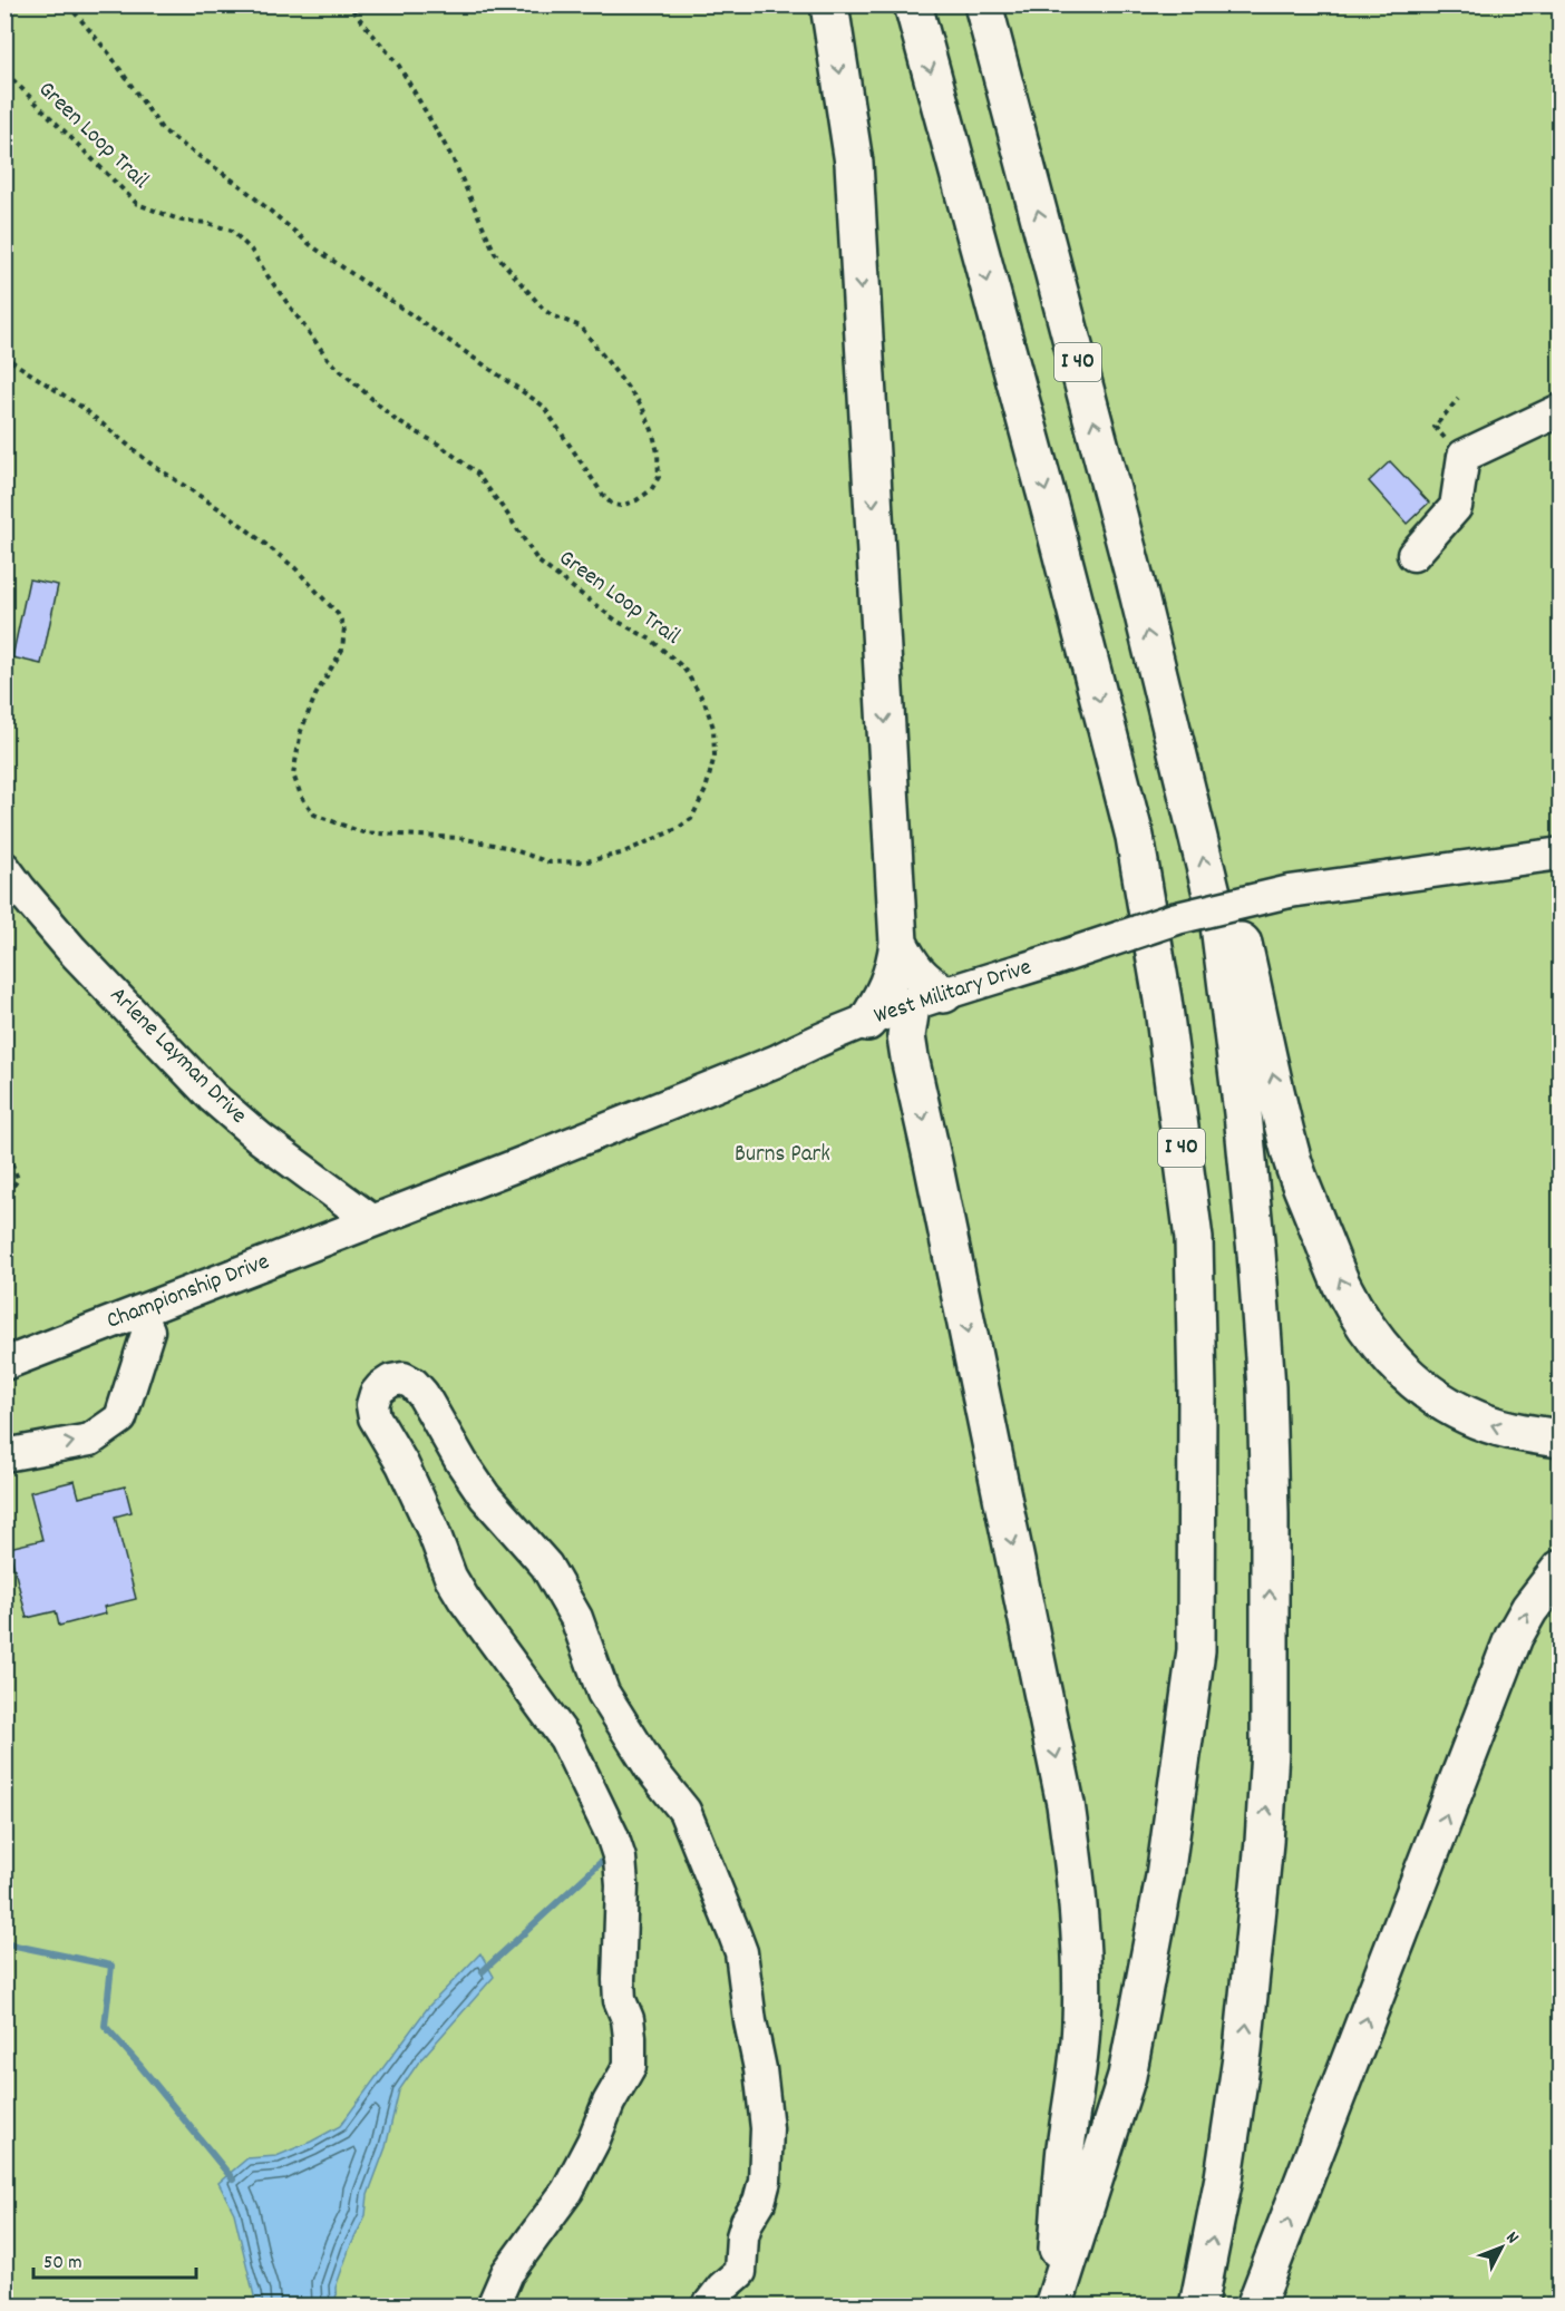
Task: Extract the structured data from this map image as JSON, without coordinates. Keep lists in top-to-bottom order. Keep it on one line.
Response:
{"streets":{"highway":["I 40"],"street":["West Military Drive","Arlene Layman Drive","Championship Drive"],"path":["Green Loop Trail"]},"crossings":[["West Military Drive","Arlene Layman Drive"],["West Military Drive","Championship Drive"],["Arlene Layman Drive","Championship Drive"]],"parks":["Burns Park"],"scale_bar":"50 m","north":"top right"}
